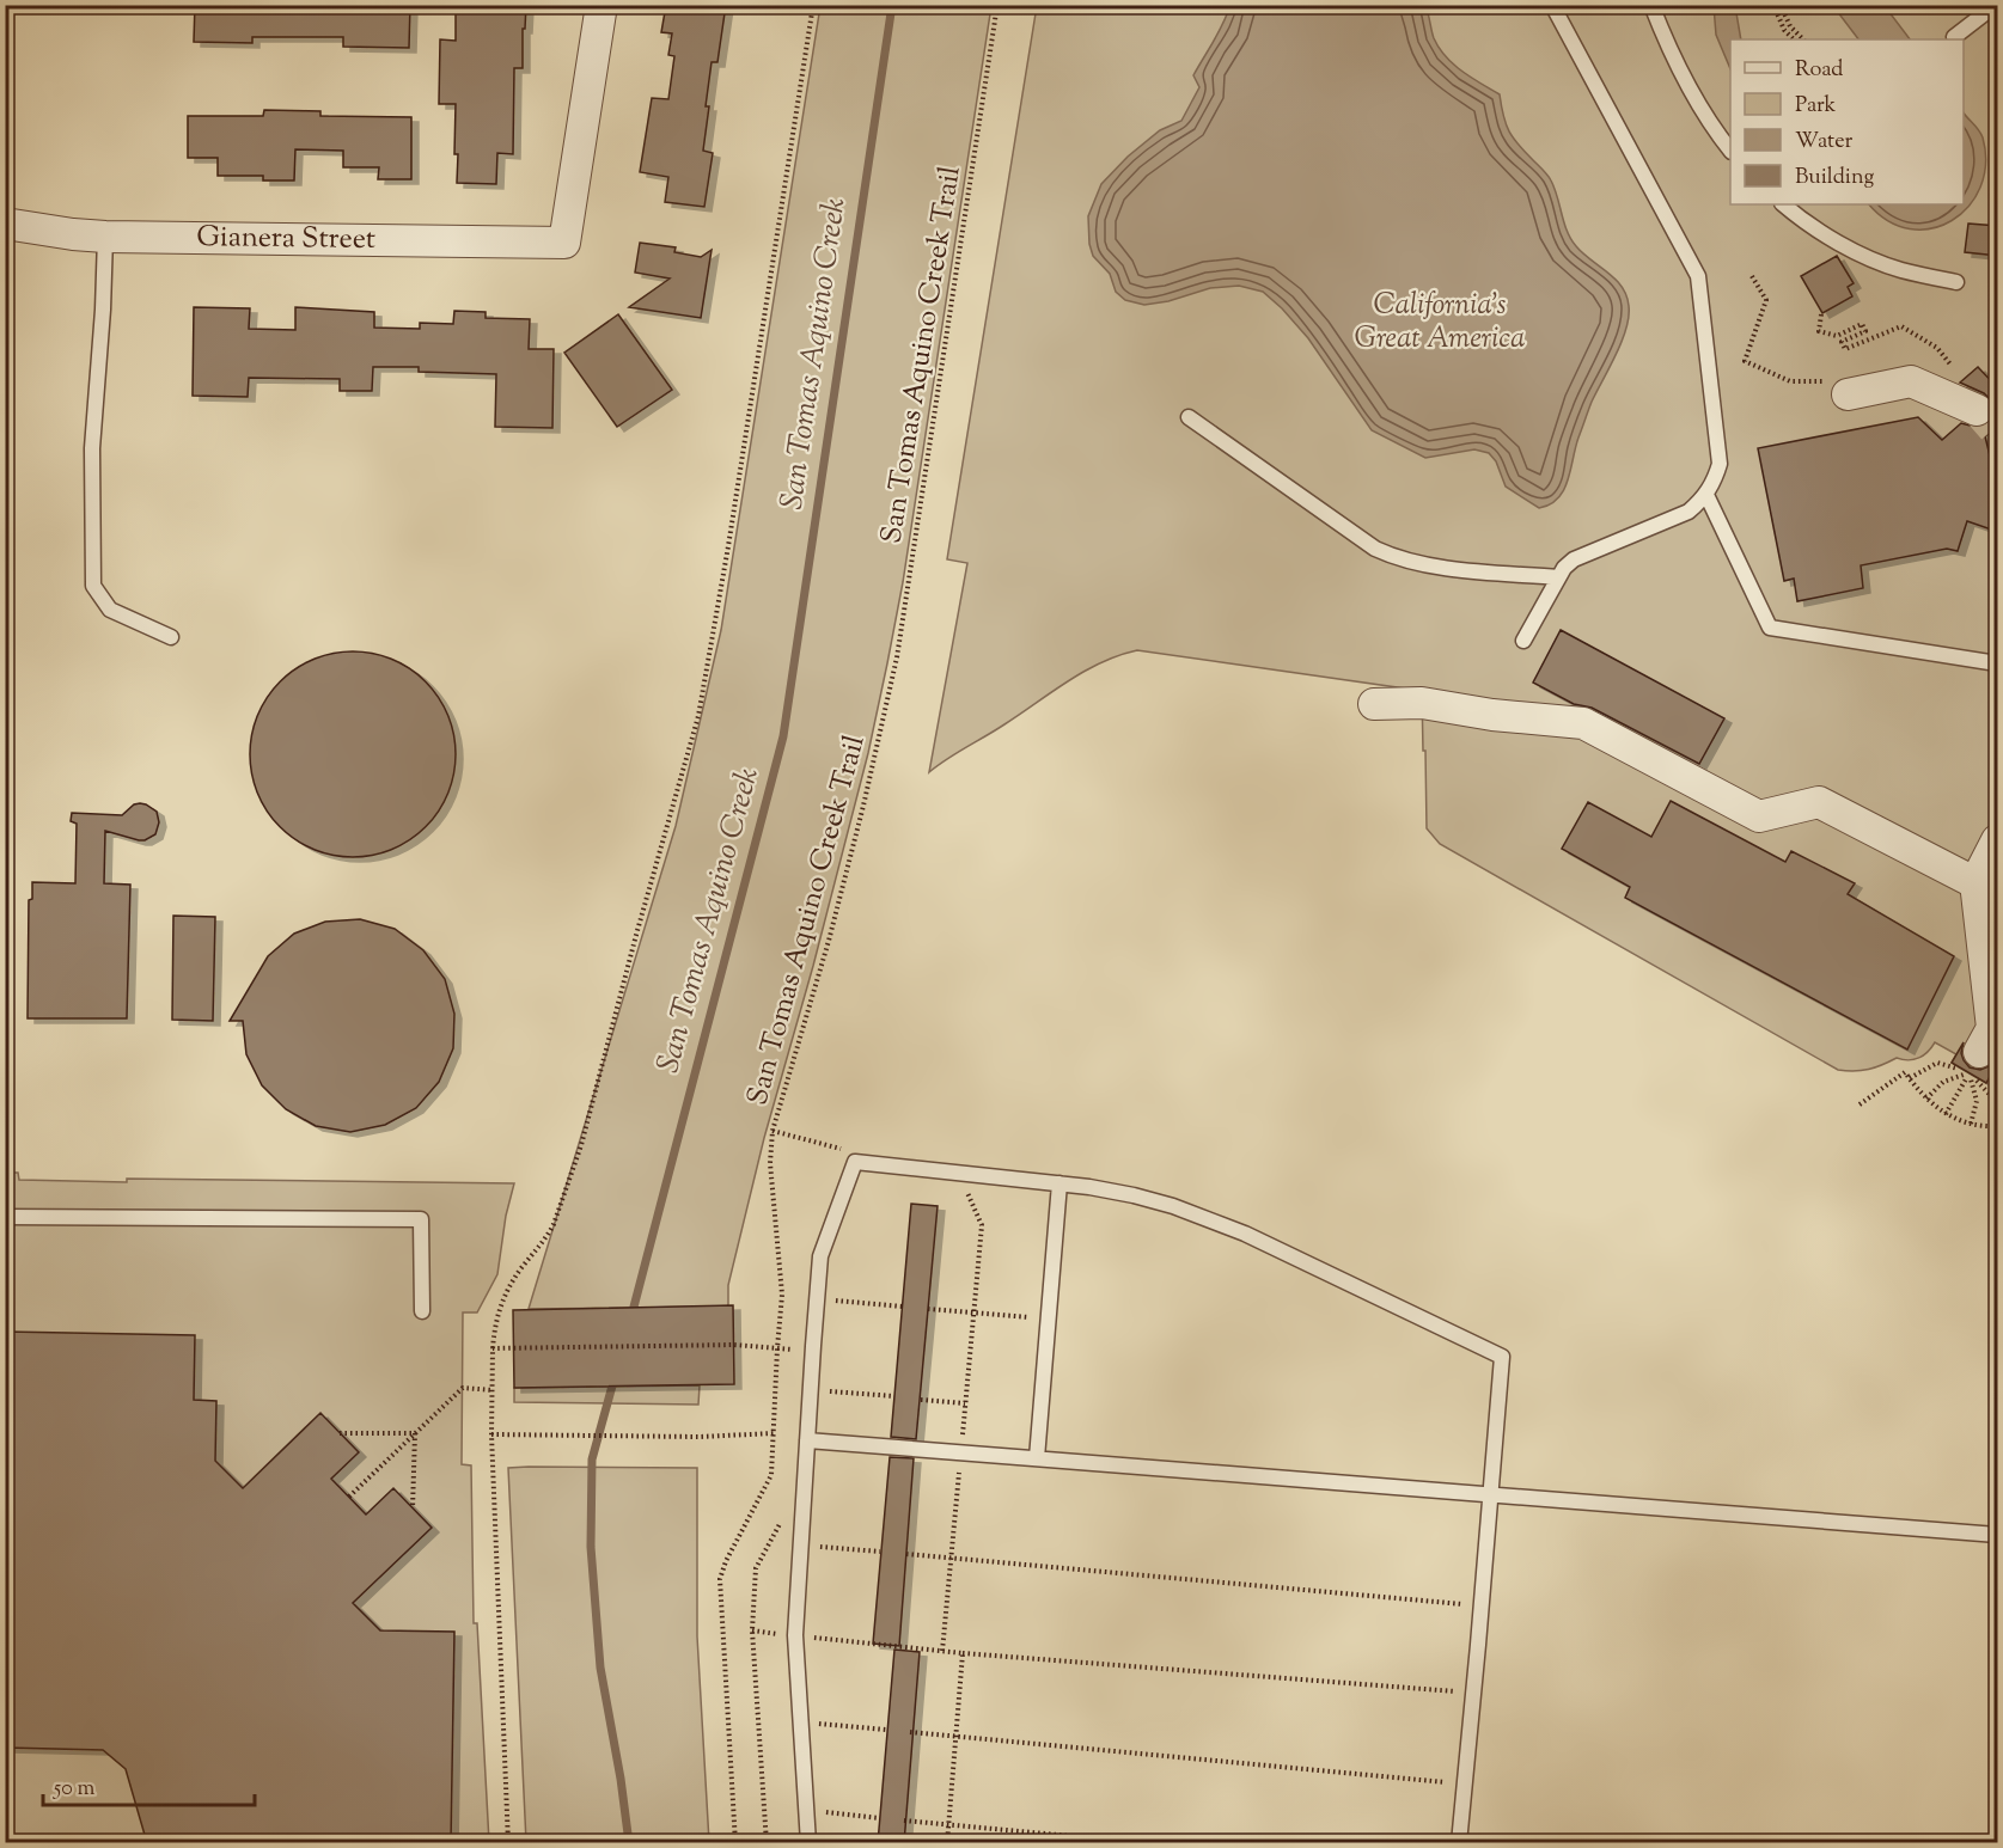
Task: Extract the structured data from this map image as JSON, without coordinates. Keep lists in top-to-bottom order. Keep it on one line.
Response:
{"streets":{"street":["Gianera Street"],"path":["San Tomas Aquino Creek Trail"]},"water":["San Tomas Aquino Creek"],"parks":["California's Great America"],"legend":["Road","Park","Water","Building"],"scale_bar":"50 m"}
